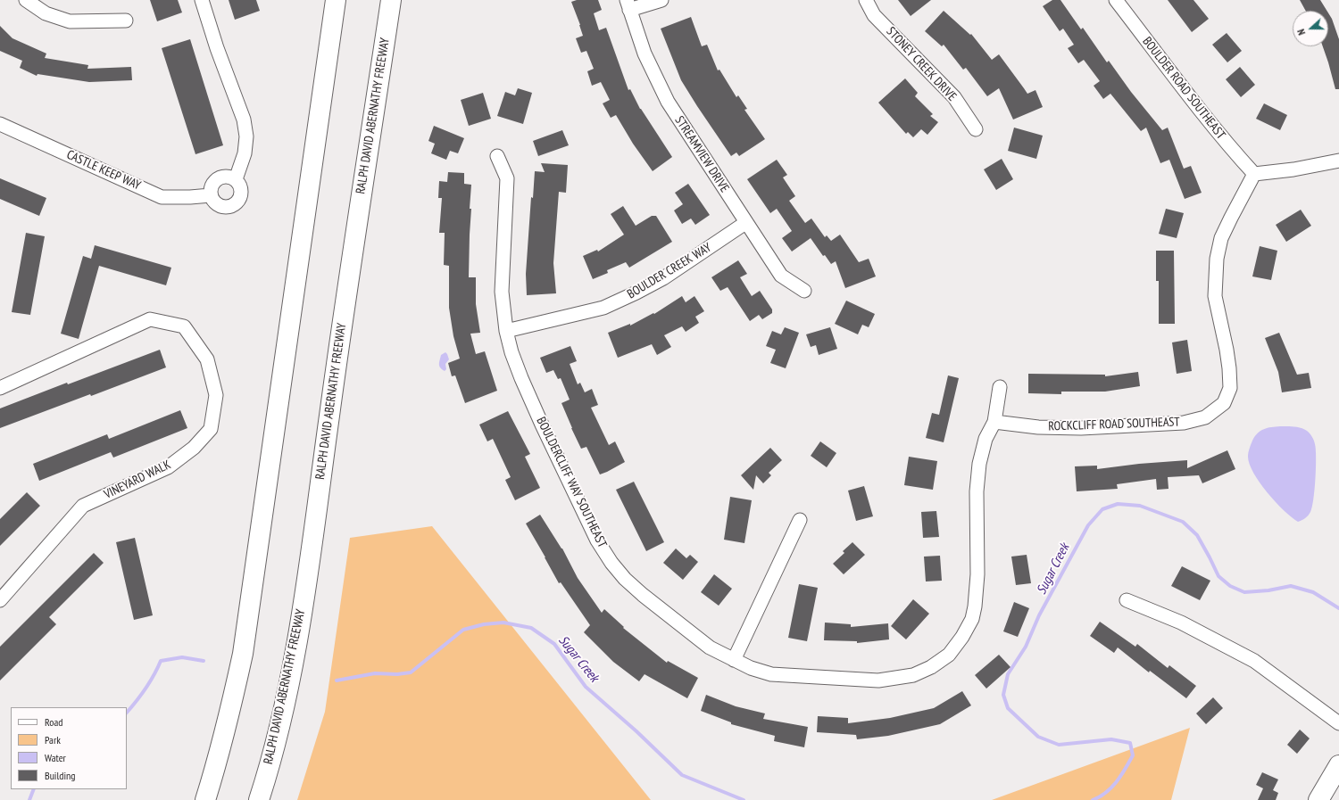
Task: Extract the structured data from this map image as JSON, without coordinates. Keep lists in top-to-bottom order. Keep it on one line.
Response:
{"streets":{"main road":["RALPH DAVID ABERNATHY FREEWAY"],"street":["STONEY CREEK DRIVE","BOULDER ROAD SOUTHEAST","STREAMVIEW DRIVE","CASTLE KEEP WAY","BOULDER CREEK WAY","ROCKCLIFF ROAD SOUTHEAST","VINEYARD WALK","BOULDERCLIFF WAY SOUTHEAST"]},"crossings":[["BOULDER ROAD SOUTHEAST","ROCKCLIFF ROAD SOUTHEAST"],["STREAMVIEW DRIVE","BOULDER CREEK WAY"],["BOULDER CREEK WAY","BOULDERCLIFF WAY SOUTHEAST"],["ROCKCLIFF ROAD SOUTHEAST","BOULDERCLIFF WAY SOUTHEAST"]],"water":["Sugar Creek"],"legend":["Road","Park","Water","Building"],"north":"left"}
